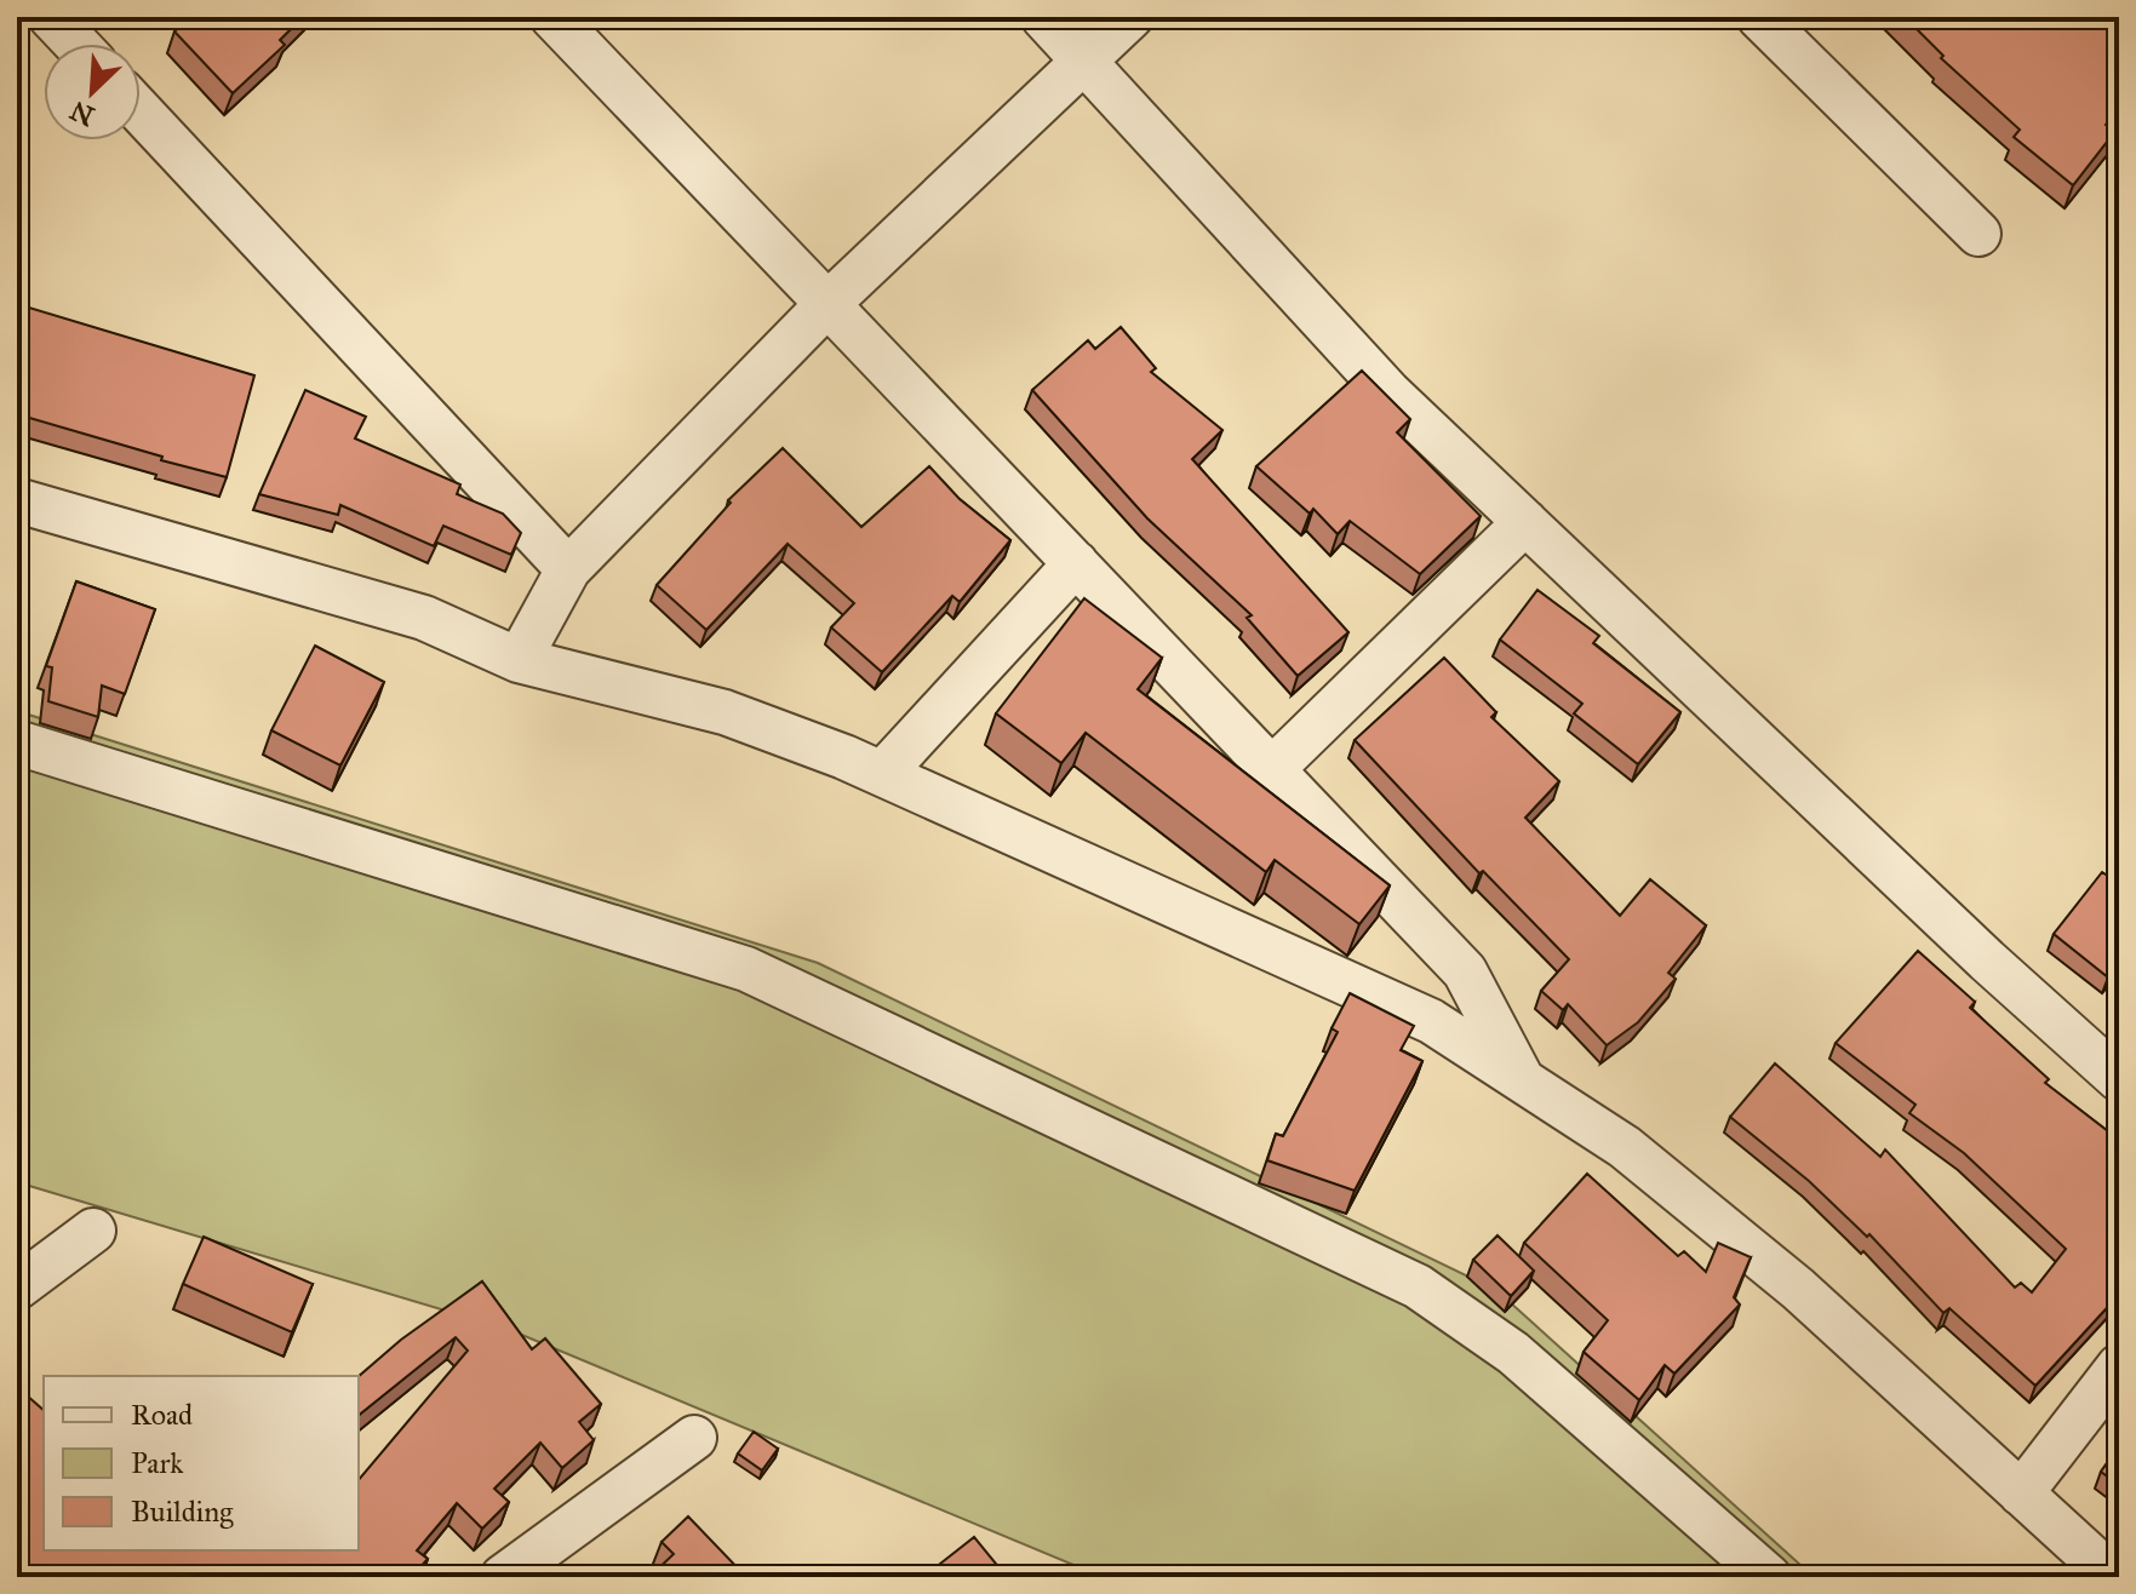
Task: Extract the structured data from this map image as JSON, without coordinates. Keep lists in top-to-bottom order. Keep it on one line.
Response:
{"legend":["Road","Park","Building"],"north":"bottom left"}
